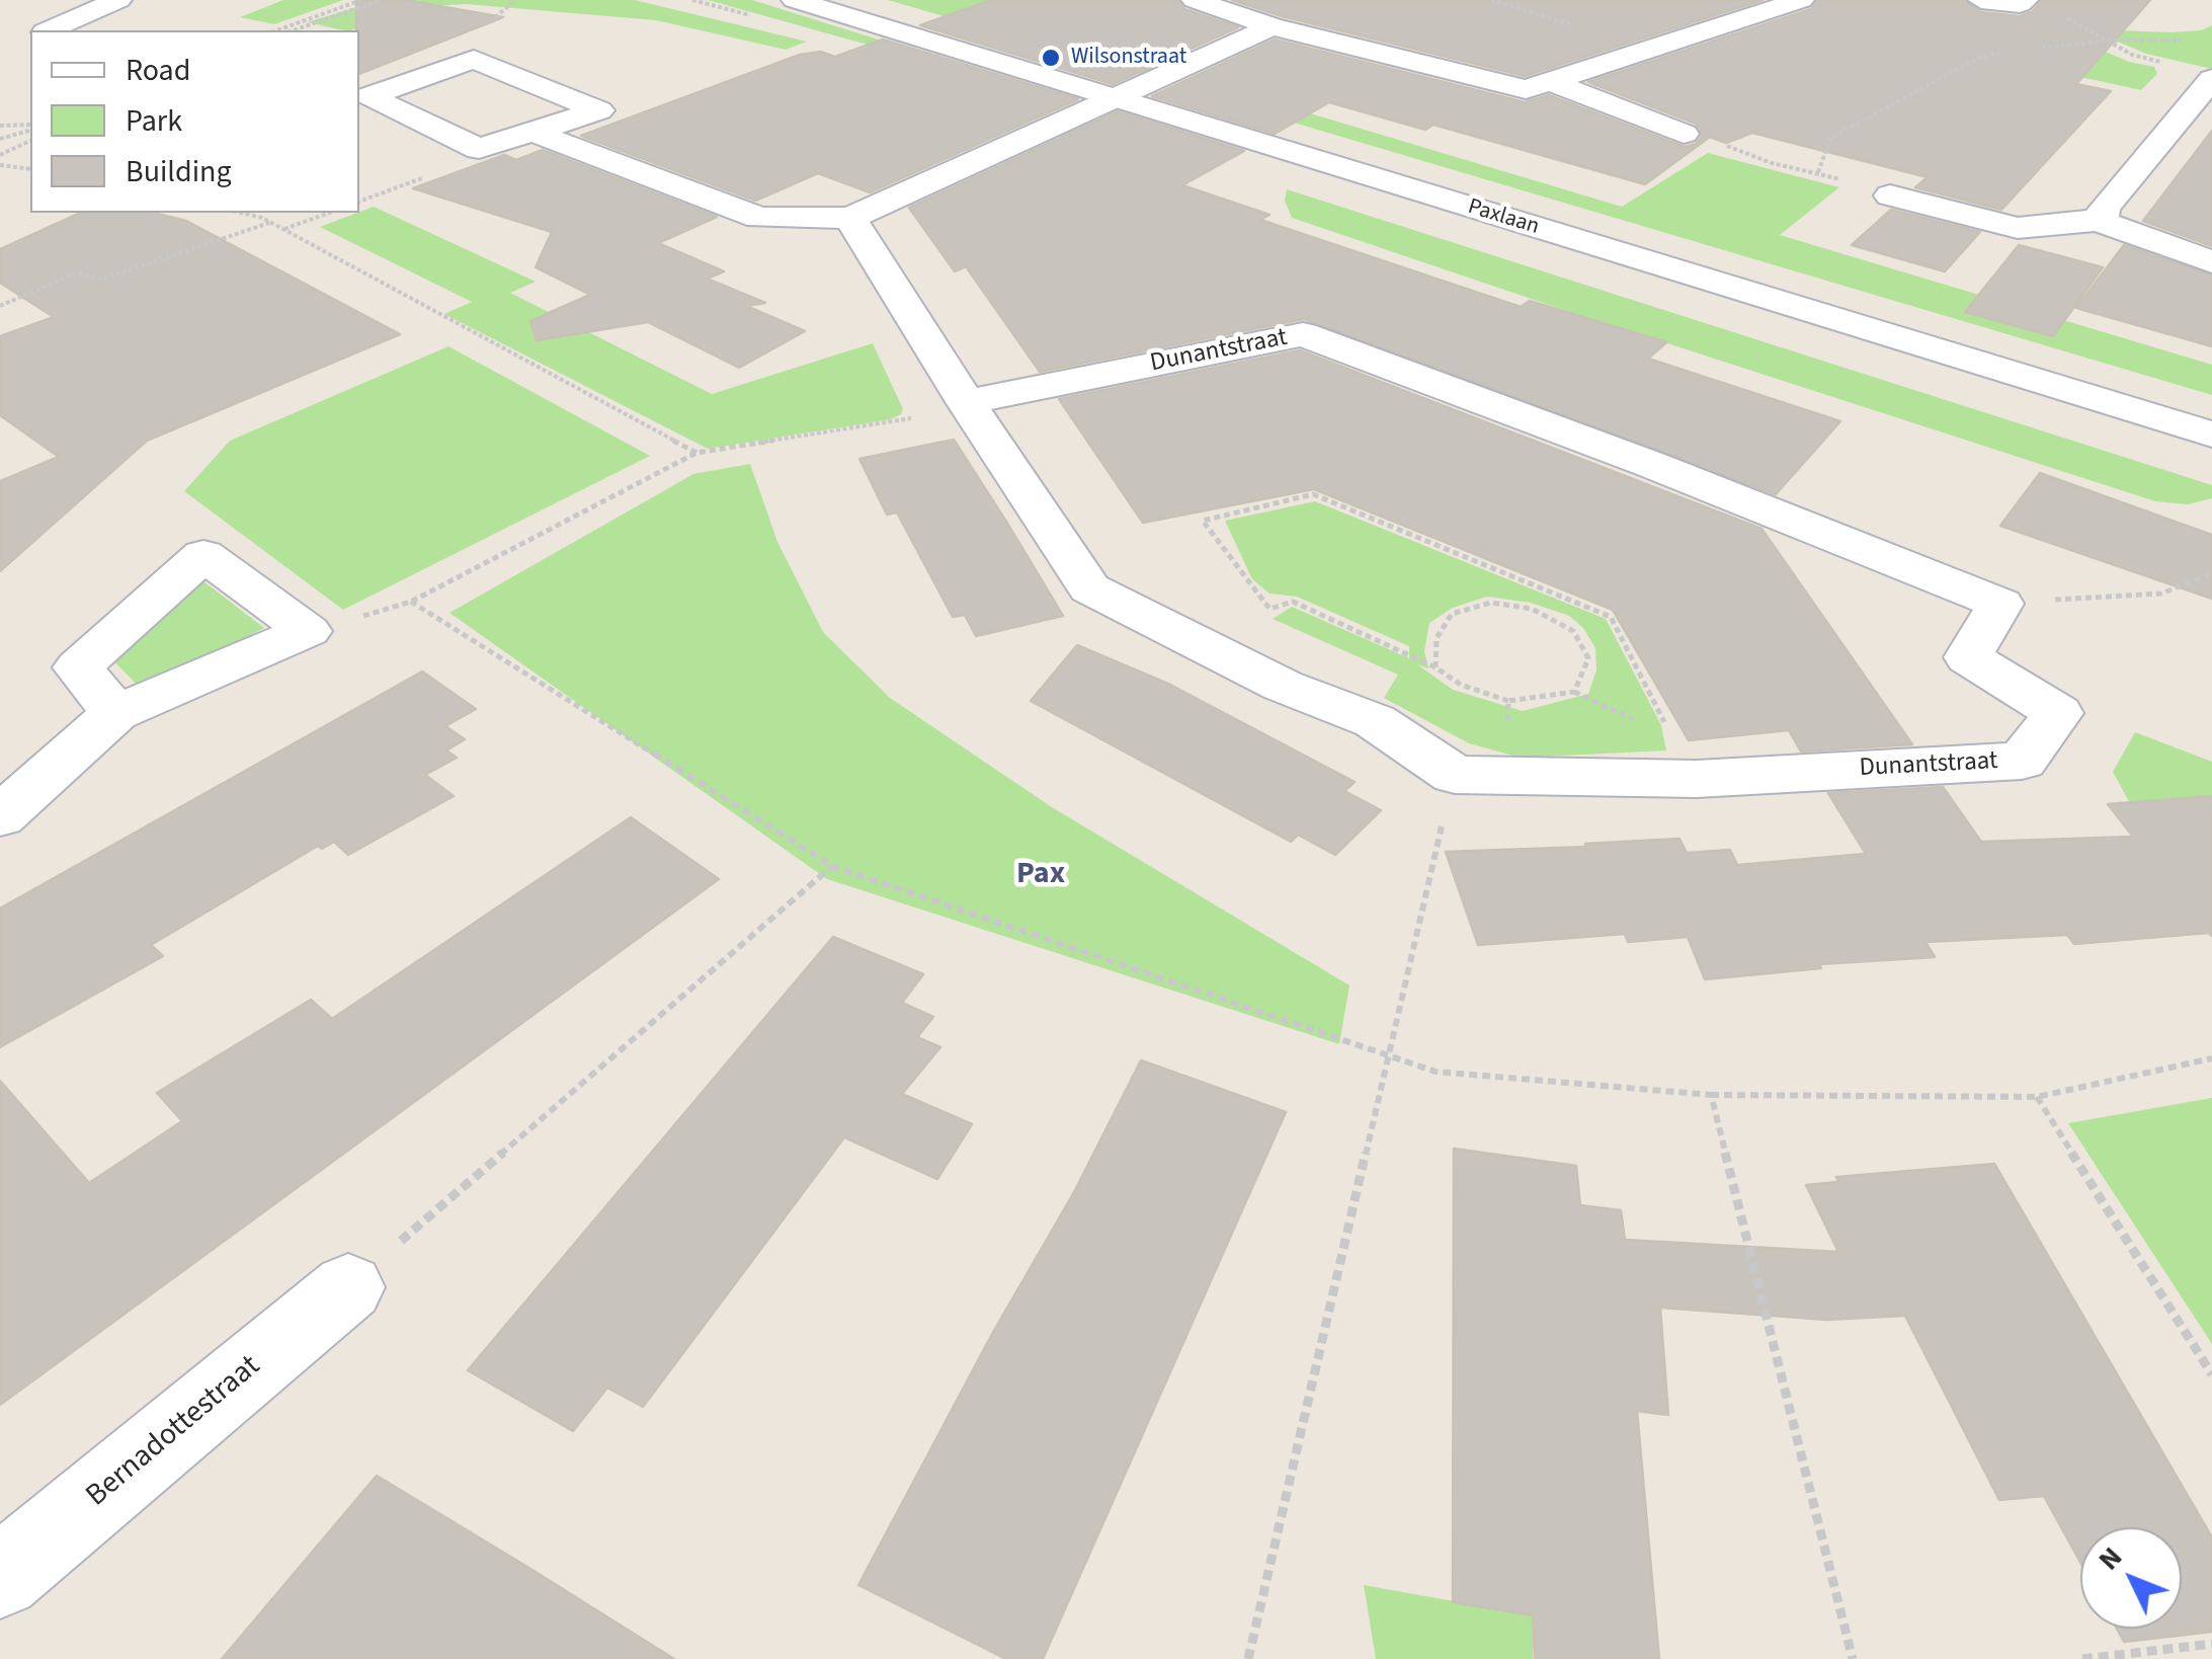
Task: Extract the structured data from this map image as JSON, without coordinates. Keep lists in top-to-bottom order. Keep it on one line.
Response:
{"streets":{"street":["Paxlaan","Dunantstraat","Bernadottestraat"]},"districts":["Pax"],"places":["Wilsonstraat"],"legend":["Road","Park","Building"],"north":"top left"}
